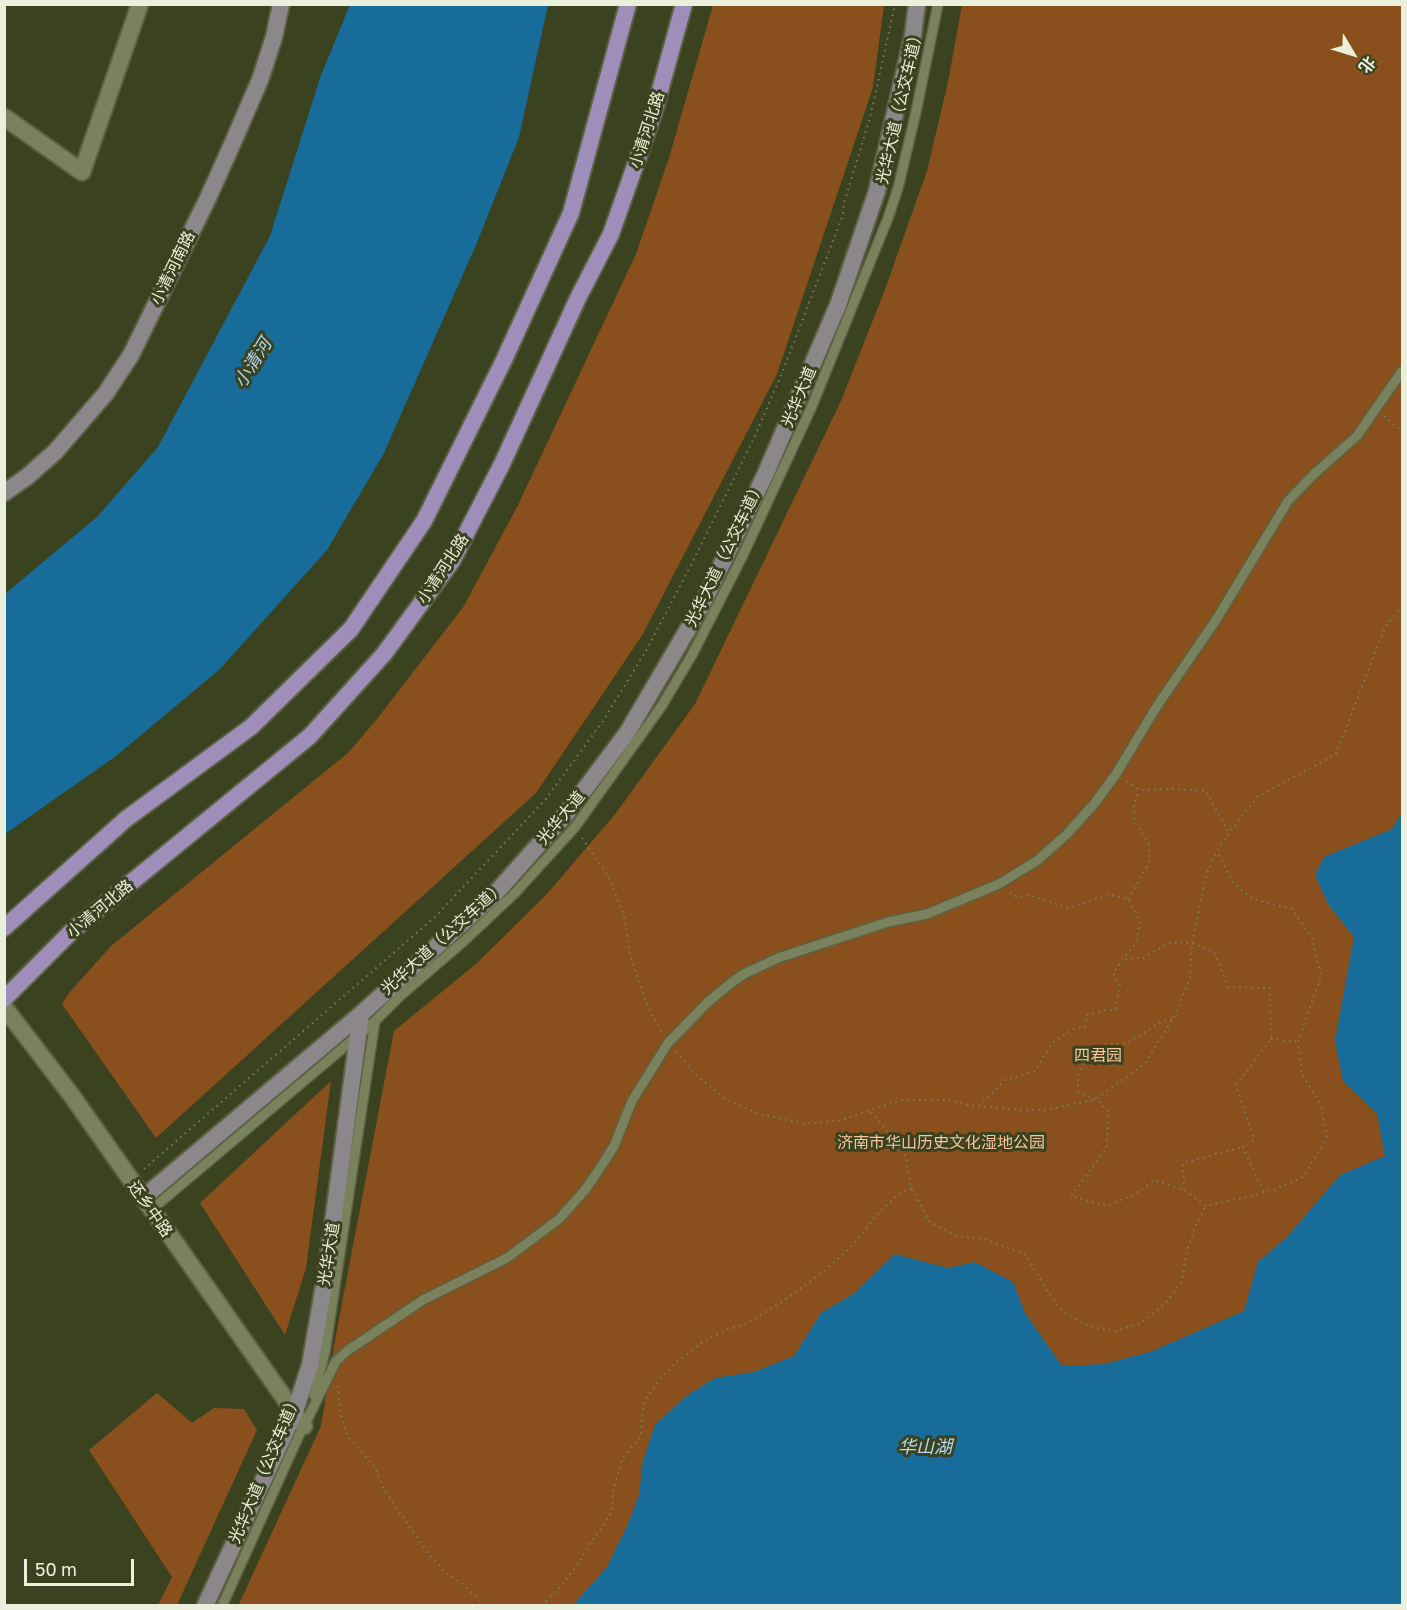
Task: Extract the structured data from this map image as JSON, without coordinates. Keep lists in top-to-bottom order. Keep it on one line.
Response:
{"streets":{"main road":["小清河北路","小清河南路","光华大道"],"street":["还乡中路"],"lane":["光华大道（公交车道）"]},"crossings":[["光华大道（公交车道）","光华大道"],["光华大道（公交车道）","还乡中路"],["光华大道","还乡中路"]],"water":["小清河","华山湖"],"parks":["四君园","济南市华山历史文化湿地公园"],"scale_bar":"50 m","north":"bottom right"}
